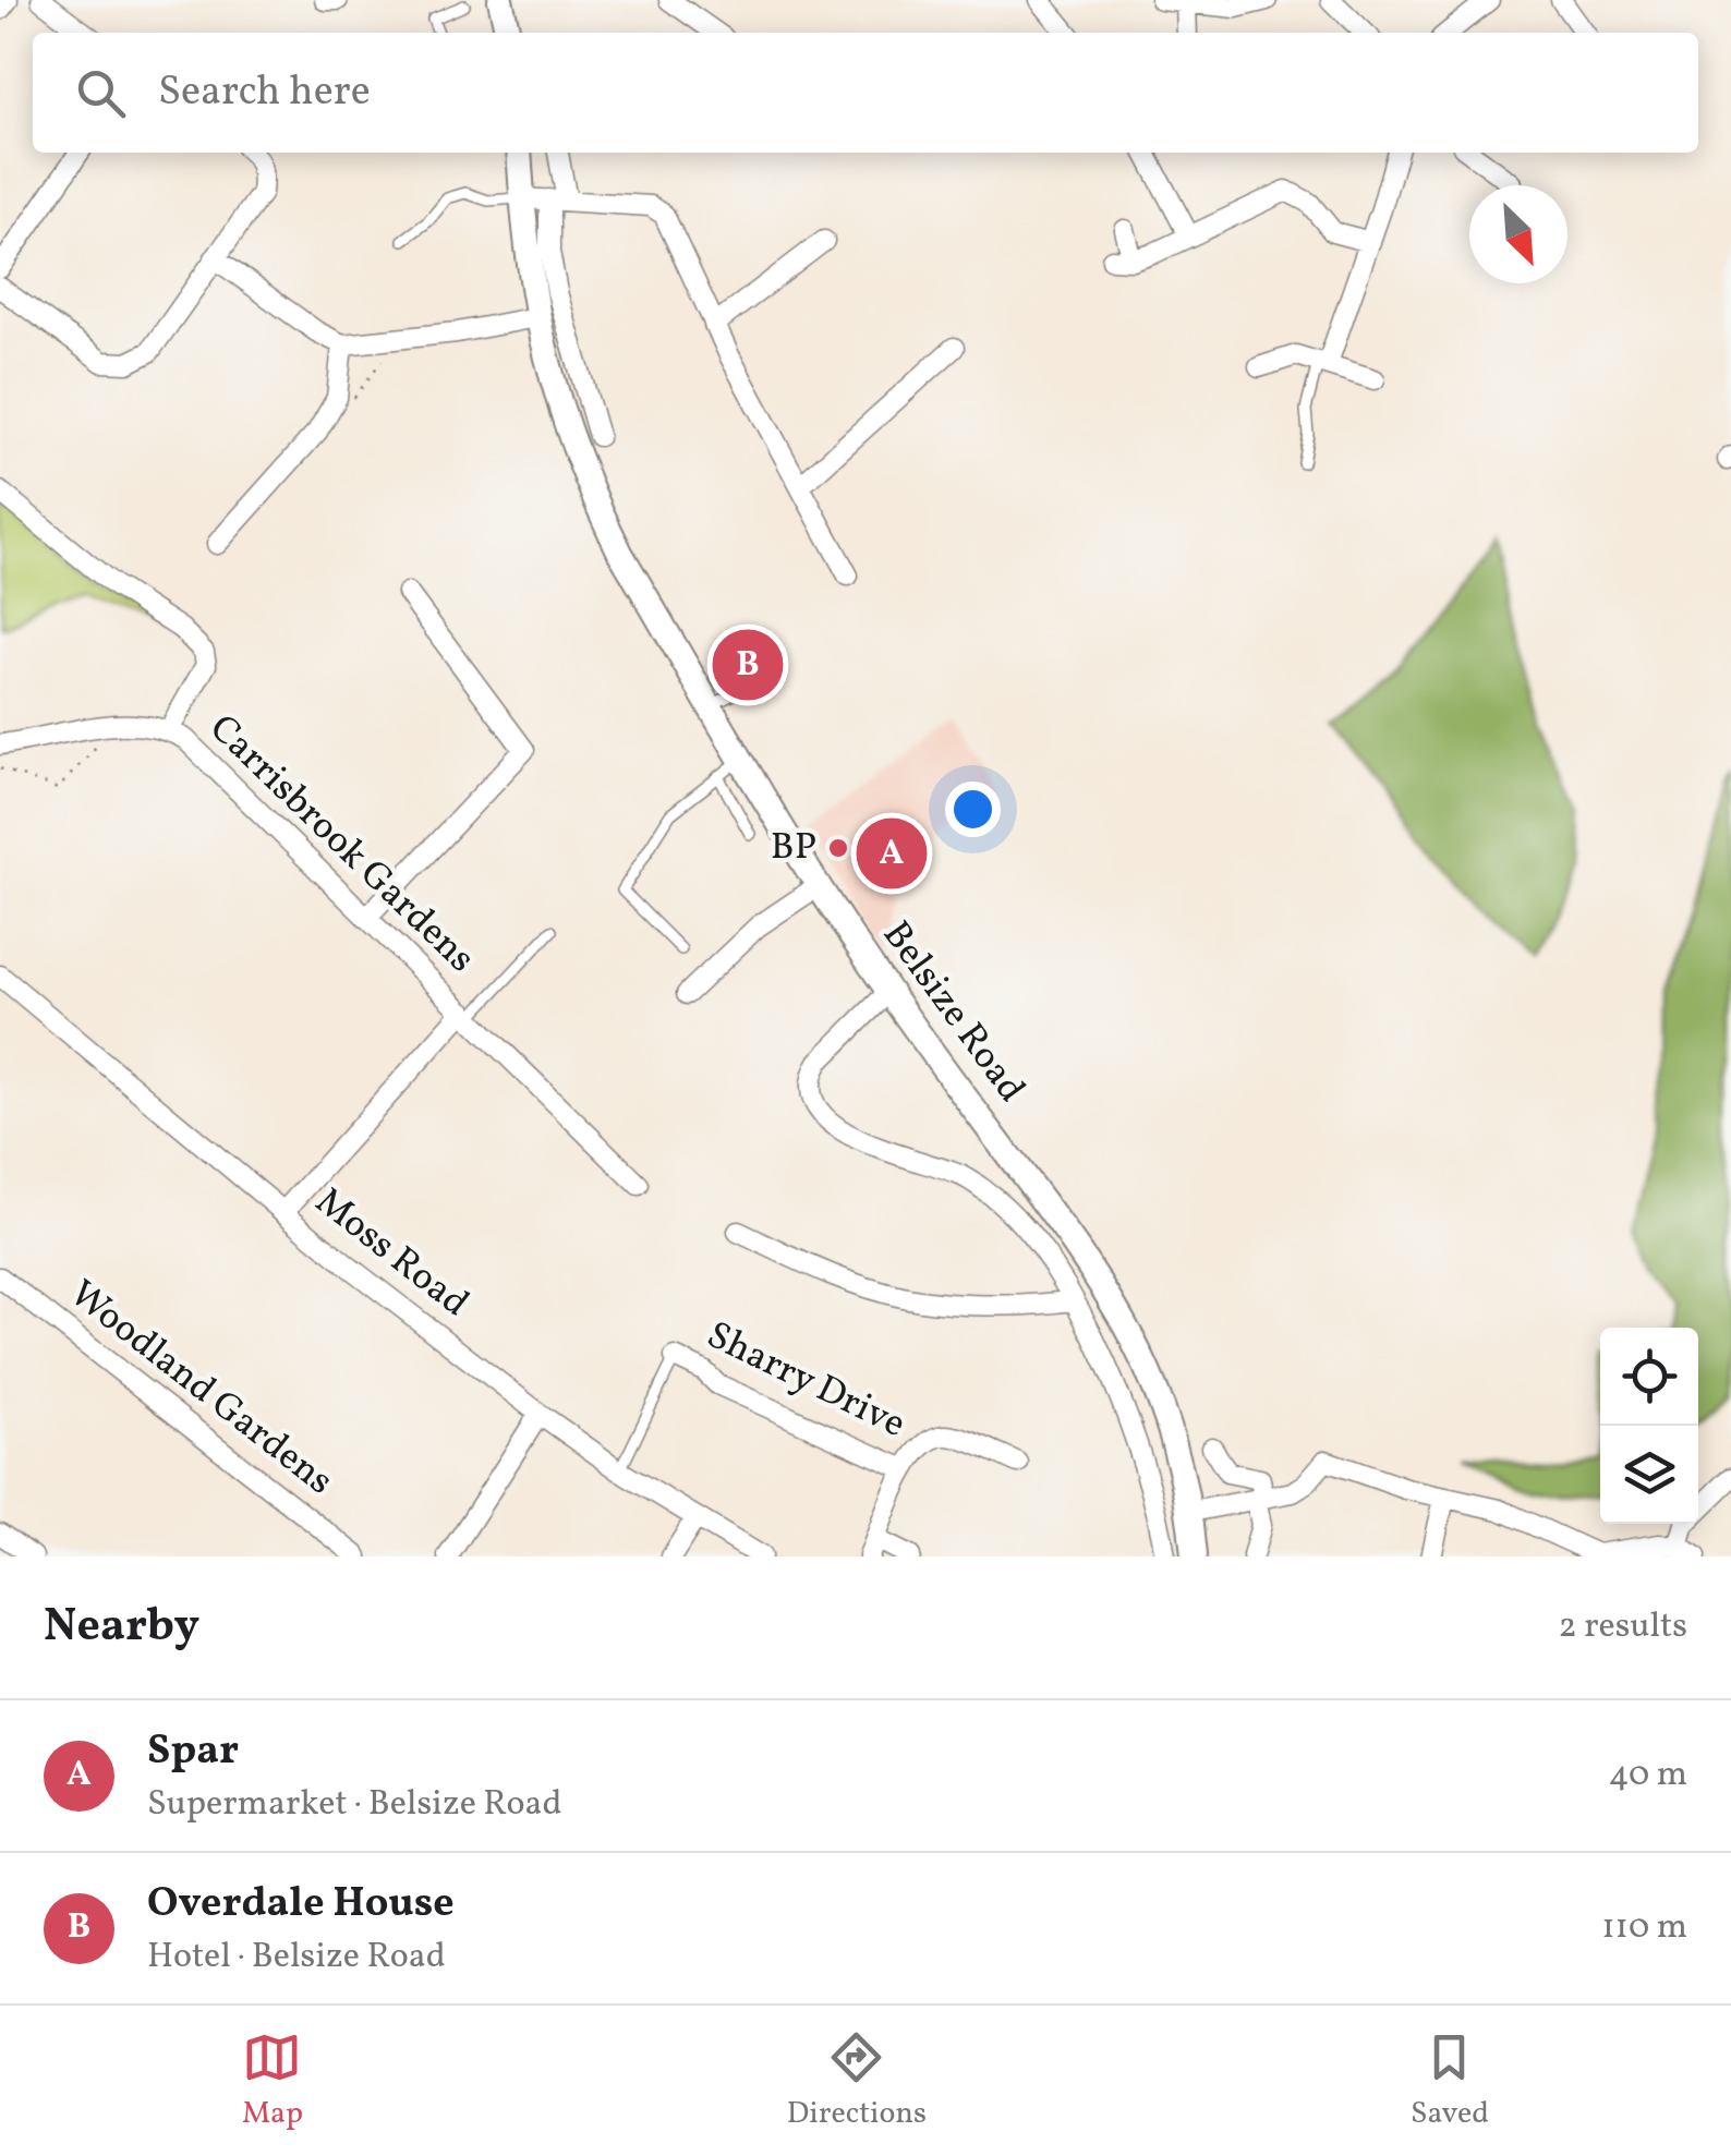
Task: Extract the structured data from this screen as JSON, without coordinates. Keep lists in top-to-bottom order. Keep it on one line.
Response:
{"streets":{"street":["Carrisbrook Gardens","Belsize Road","Moss Road","Sharry Drive","Woodland Gardens"]},"crossings":[["Carrisbrook Gardens","Moss Road"]],"places":["BP"],"north":"bottom right","page":{"search":"Search here","pins":["B","A"],"heading":["Nearby","2 results"],"list":[{"mark":"A","name":"Spar","note":"Supermarket · Belsize Road","value":"40 m"},{"mark":"B","name":"Overdale House","note":"Hotel · Belsize Road","value":"110 m"}],"nav":["Map","Directions","Saved"]}}
